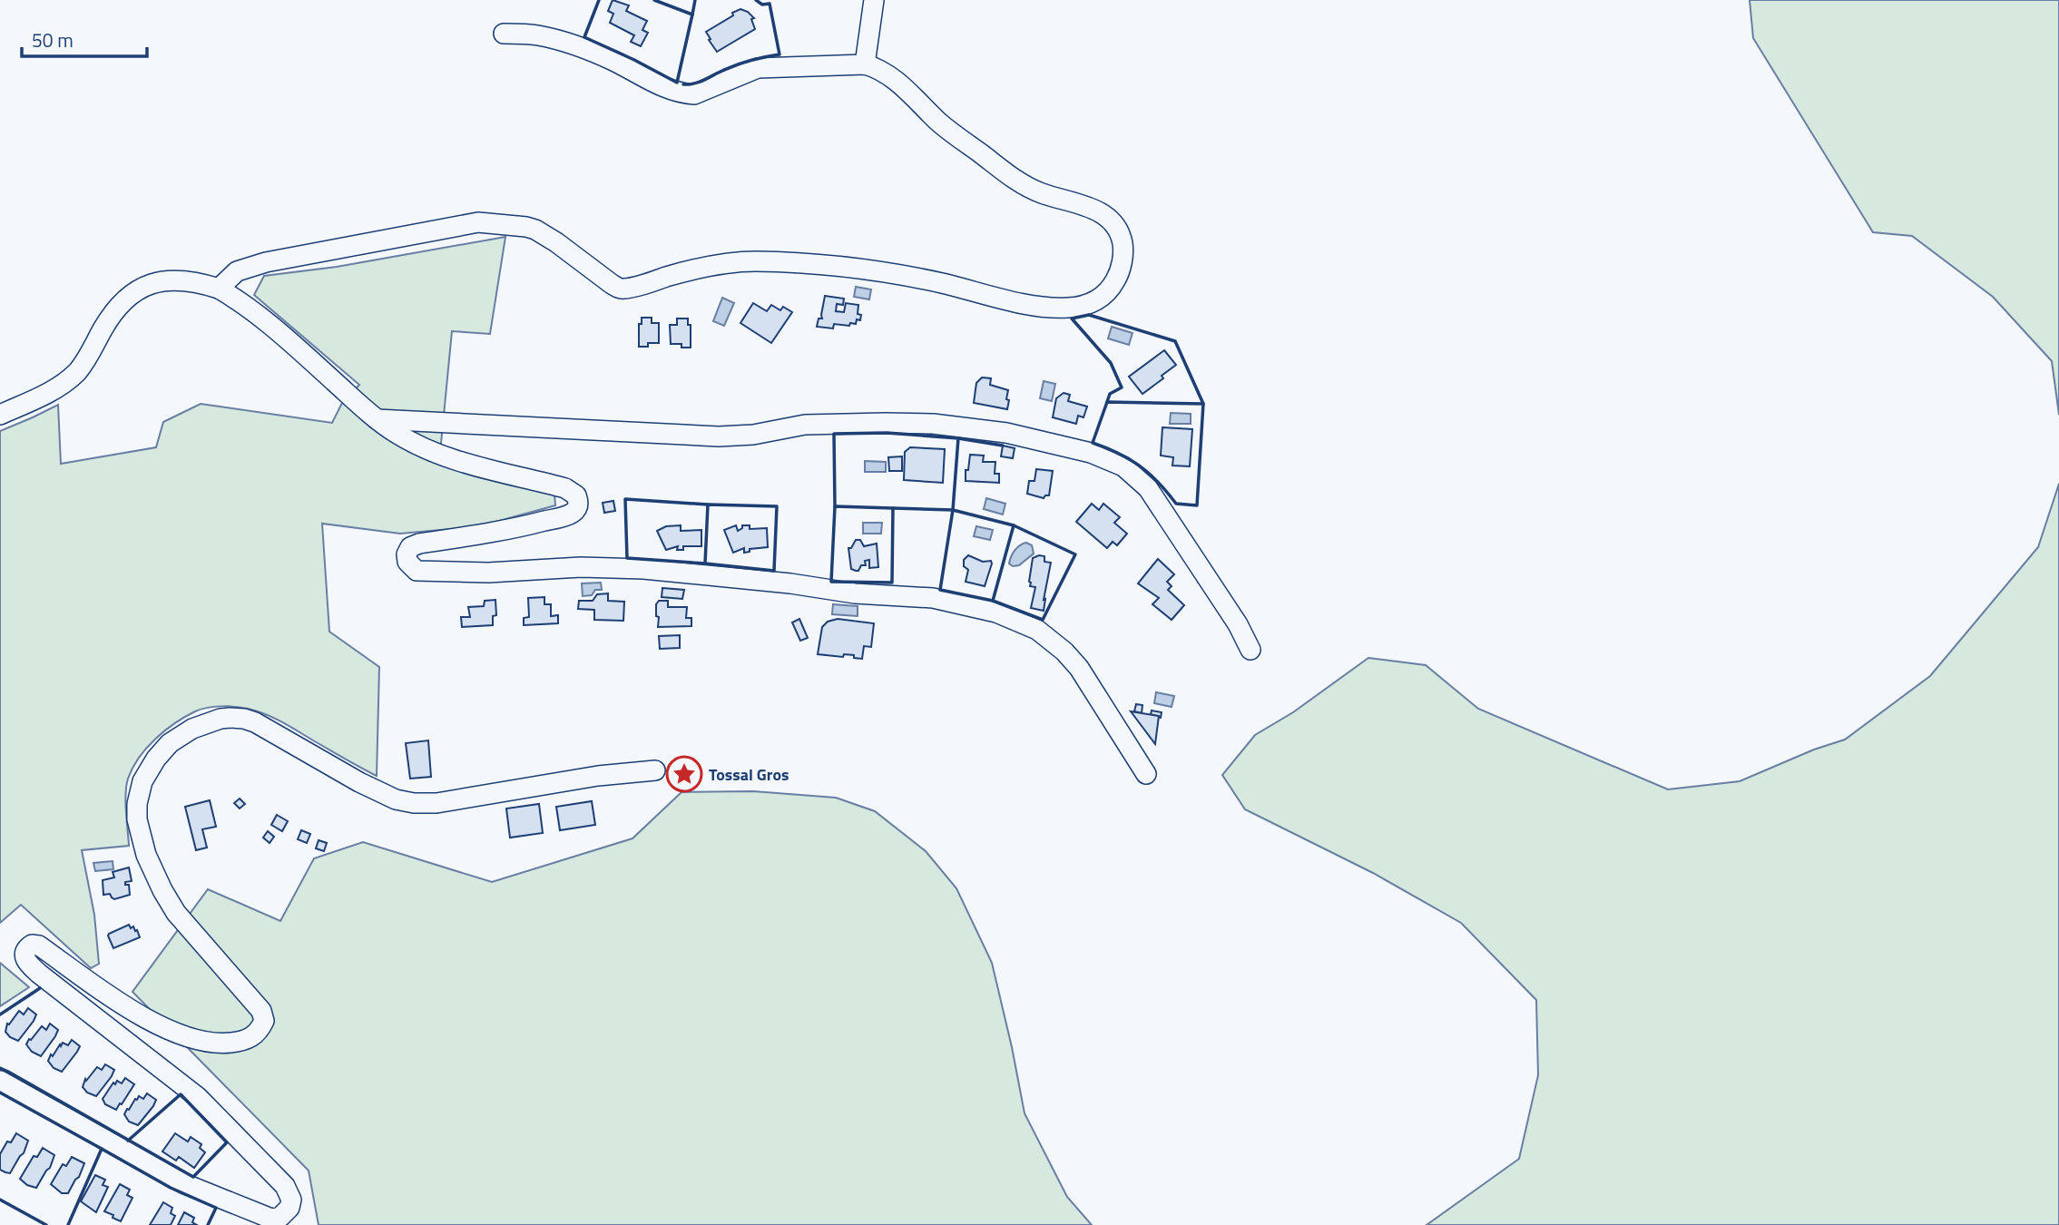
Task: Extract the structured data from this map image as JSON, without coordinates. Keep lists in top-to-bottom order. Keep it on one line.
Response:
{"places":{"place":["Tossal Gros"]},"scale_bar":"50 m"}
